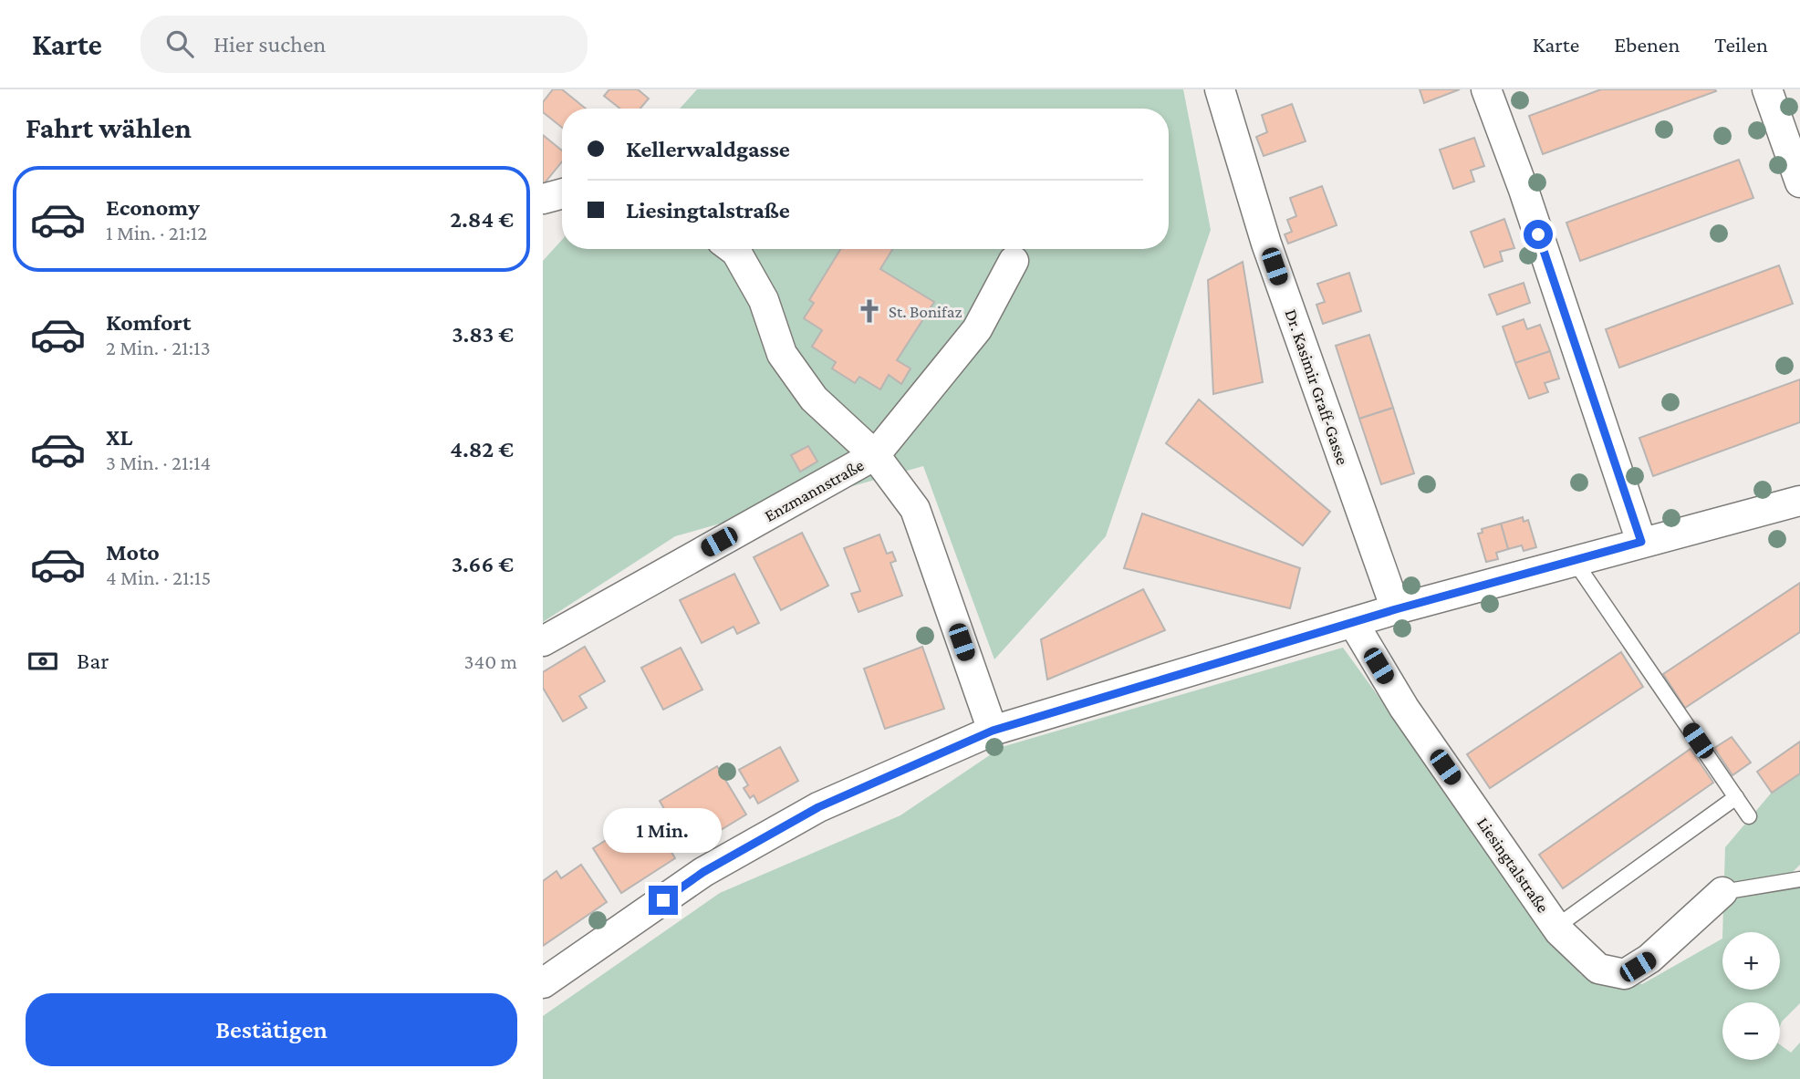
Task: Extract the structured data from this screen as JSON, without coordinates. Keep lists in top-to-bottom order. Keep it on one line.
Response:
{"streets":{"street":["Dr. Kasimir Graff-Gasse","Enzmannstraße","Liesingtalstraße"]},"places":{"church":["St. Bonifaz"]},"page":{"header":"Karte","search":"Hier suchen","nav":["Karte","Ebenen","Teilen"],"heading":"Fahrt wählen","banner":["Kellerwaldgasse","Liesingtalstraße"],"list":[{"name":"Economy","note":"1 Min. · 21:12","value":"2.84 €"},{"name":"Komfort","note":"2 Min. · 21:13","value":"3.83 €"},{"name":"XL","note":"3 Min. · 21:14","value":"4.82 €"},{"name":"Moto","note":"4 Min. · 21:15","value":"3.66 €"}],"pay":["Bar","340 m"],"bubble":"1 Min.","map_buttons":["+","−"],"buttons":"Bestätigen"}}
